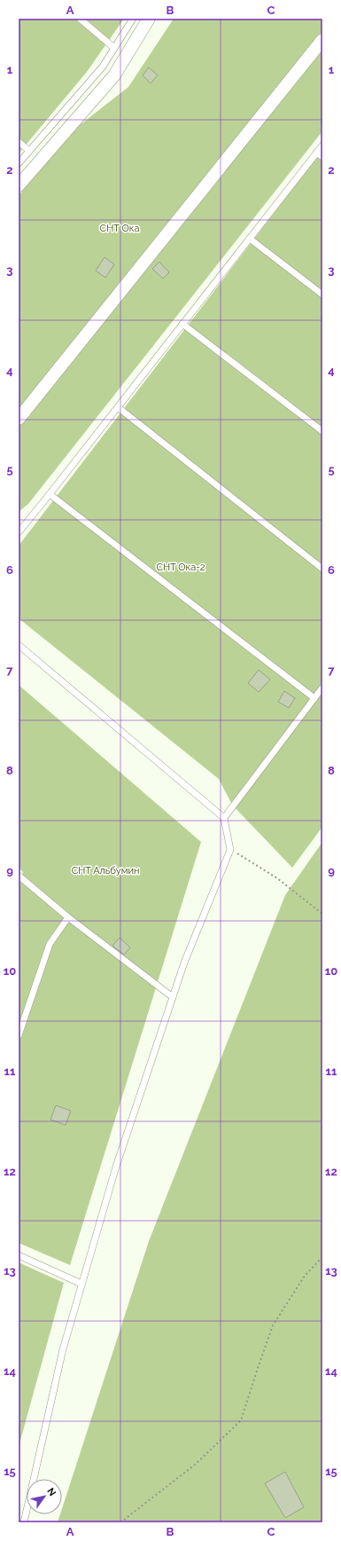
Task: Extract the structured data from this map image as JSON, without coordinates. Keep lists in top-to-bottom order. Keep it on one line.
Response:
{"parks":["СНТ Ока","СНТ Ока-2","СНТ Альбумин"],"north":"top right","grid":{"columns":["A","B","C"],"rows":["1","2","3","4","5","6","7","8","9","10","11","12","13","14","15"]}}
